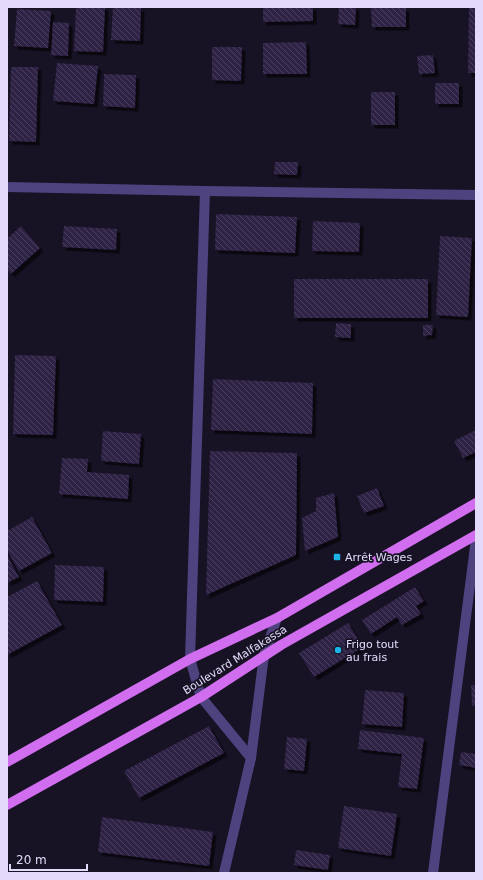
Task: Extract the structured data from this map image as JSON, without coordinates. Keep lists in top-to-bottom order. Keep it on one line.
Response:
{"streets":{"main road":["Boulevard Malfakassa"]},"places":{"transit":["Arrêt Wages"],"other":["Frigo tout au frais"]},"scale_bar":"20 m"}
